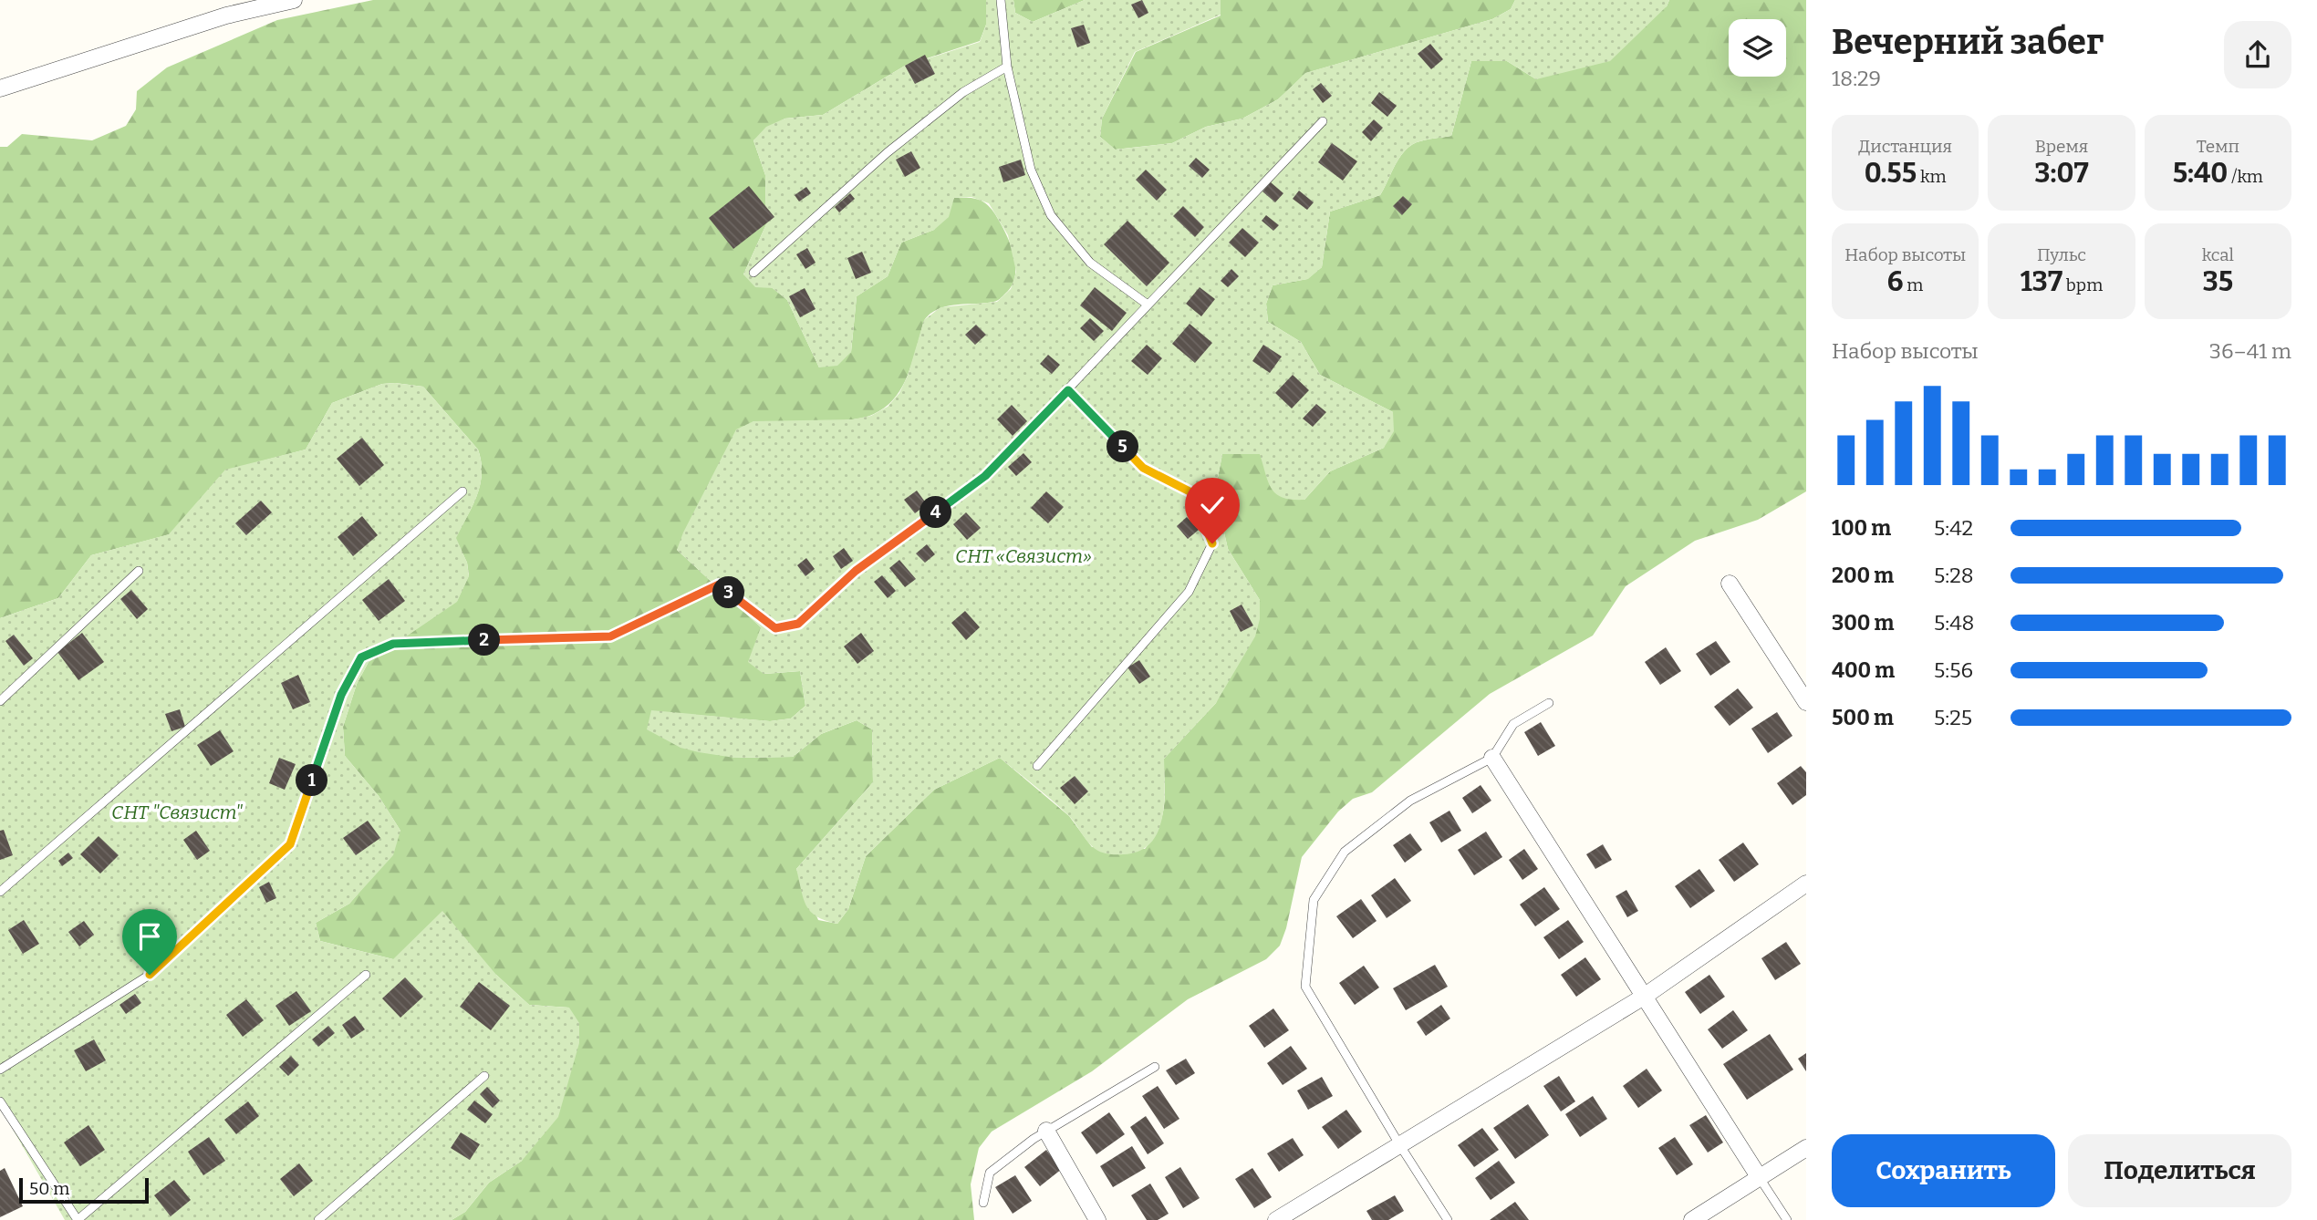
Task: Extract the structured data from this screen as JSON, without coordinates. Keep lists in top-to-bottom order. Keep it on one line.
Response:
{"parks":["СНТ «Связист»","СНТ \"Связист\""],"scale_bar":"50 m","page":{"heading":["Вечерний забег","18:29"],"stats":[["Дистанция","0.55 km"],["Время","3:07"],["Темп","5:40 /km"],["Набор высоты","6 m"],["Пульс","137 bpm"],["kcal","35"]],"chart":["Набор высоты","36–41 m"],"pins":["5","4","3","2","1"],"list":[{"name":"100 m","note":"5:42"},{"name":"200 m","note":"5:28"},{"name":"300 m","note":"5:48"},{"name":"400 m","note":"5:56"},{"name":"500 m","note":"5:25"}],"buttons":["Сохранить","Поделиться"],"scale":"50 m"}}
